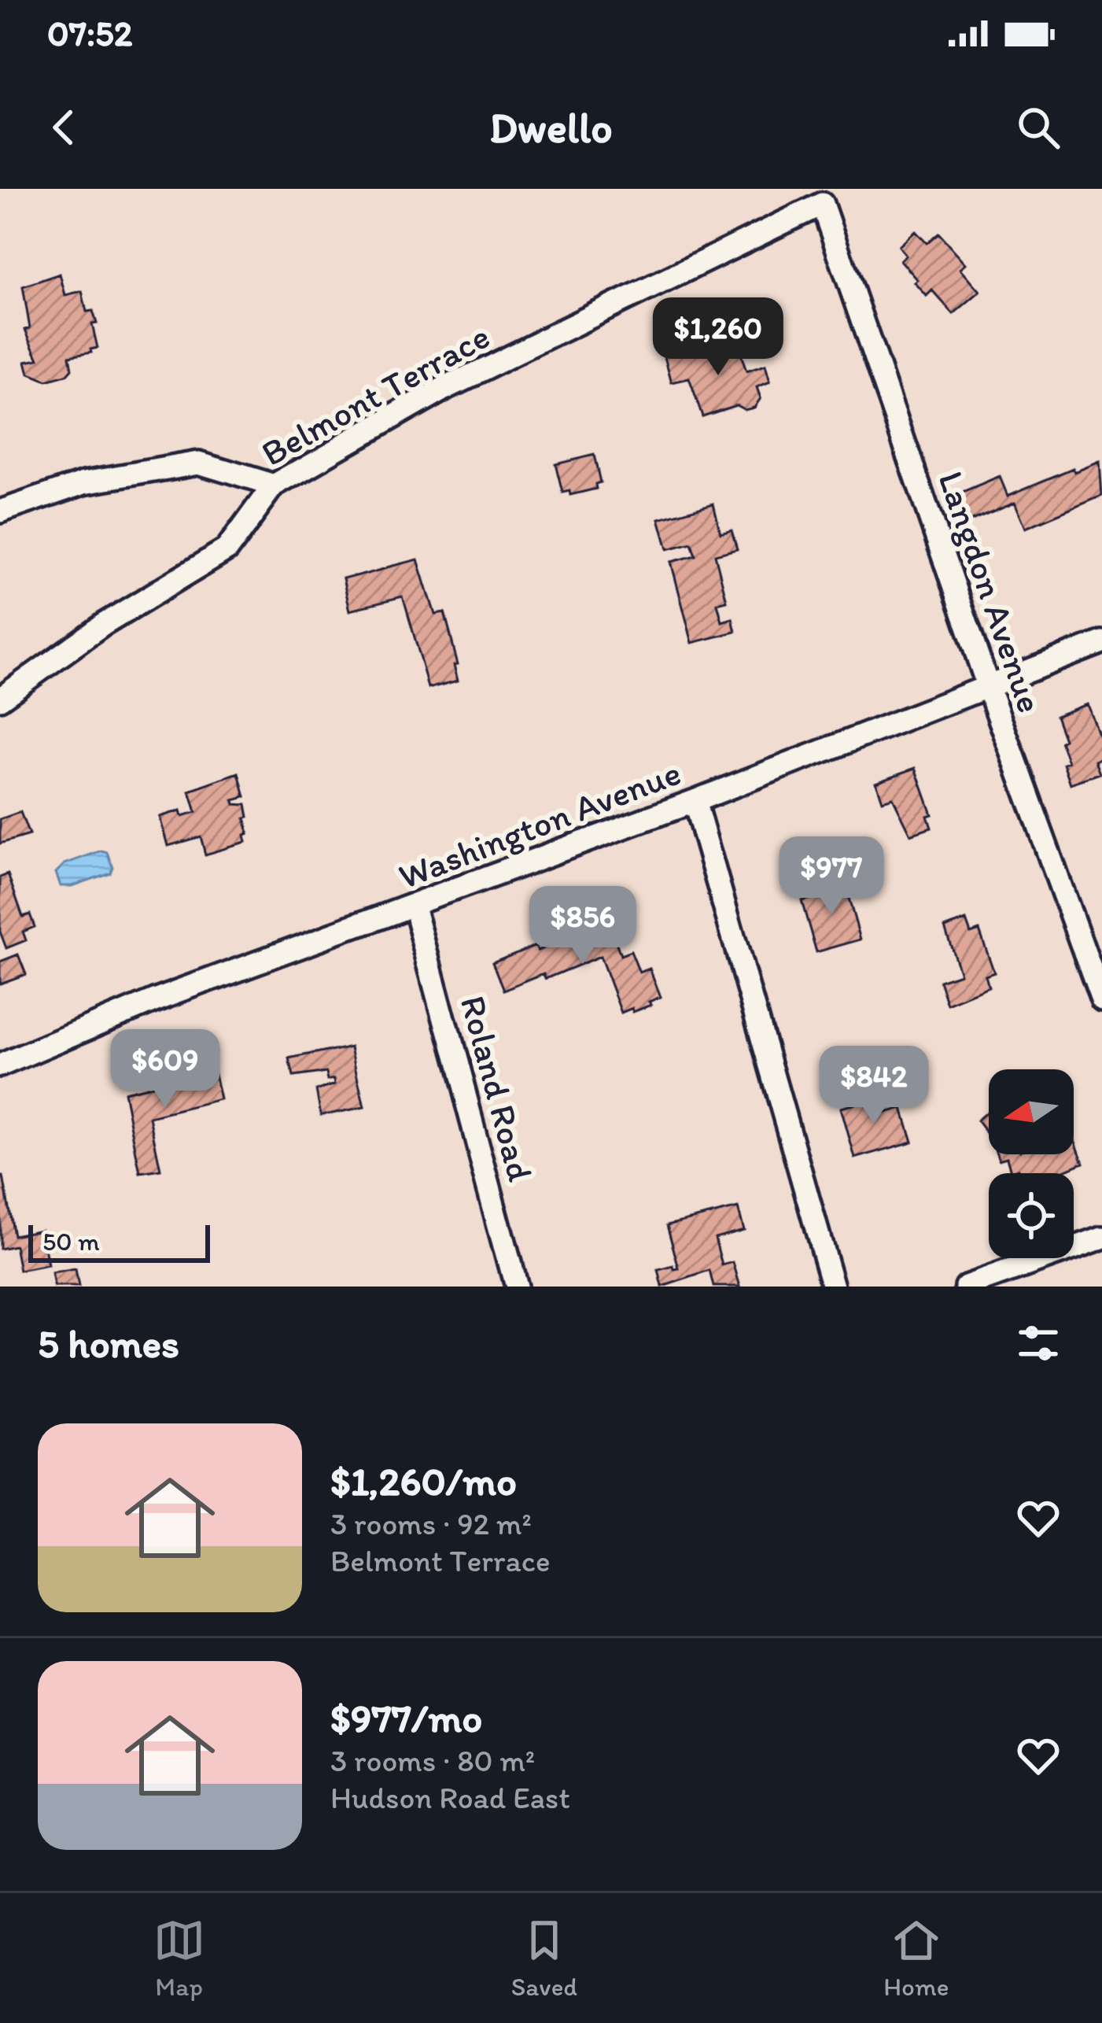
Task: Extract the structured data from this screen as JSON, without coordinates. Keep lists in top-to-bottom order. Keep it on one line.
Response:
{"streets":{"street":["Belmont Terrace","Langdon Avenue","Washington Avenue","Roland Road"]},"crossings":[["Belmont Terrace","Langdon Avenue"],["Langdon Avenue","Washington Avenue"],["Washington Avenue","Roland Road"]],"scale_bar":"50 m","north":"left","page":{"status":"07:52","header":"Dwello","price":["$1,260","$977","$856","$609","$842"],"scale":"50 m","heading":"5 homes","list":[{"name":"$1,260/mo","note":"3 rooms · 92 m² · Belmont Terrace"},{"name":"$977/mo","note":"3 rooms · 80 m² · Hudson Road East"}],"tabs":["Map","Saved","Home"]}}
